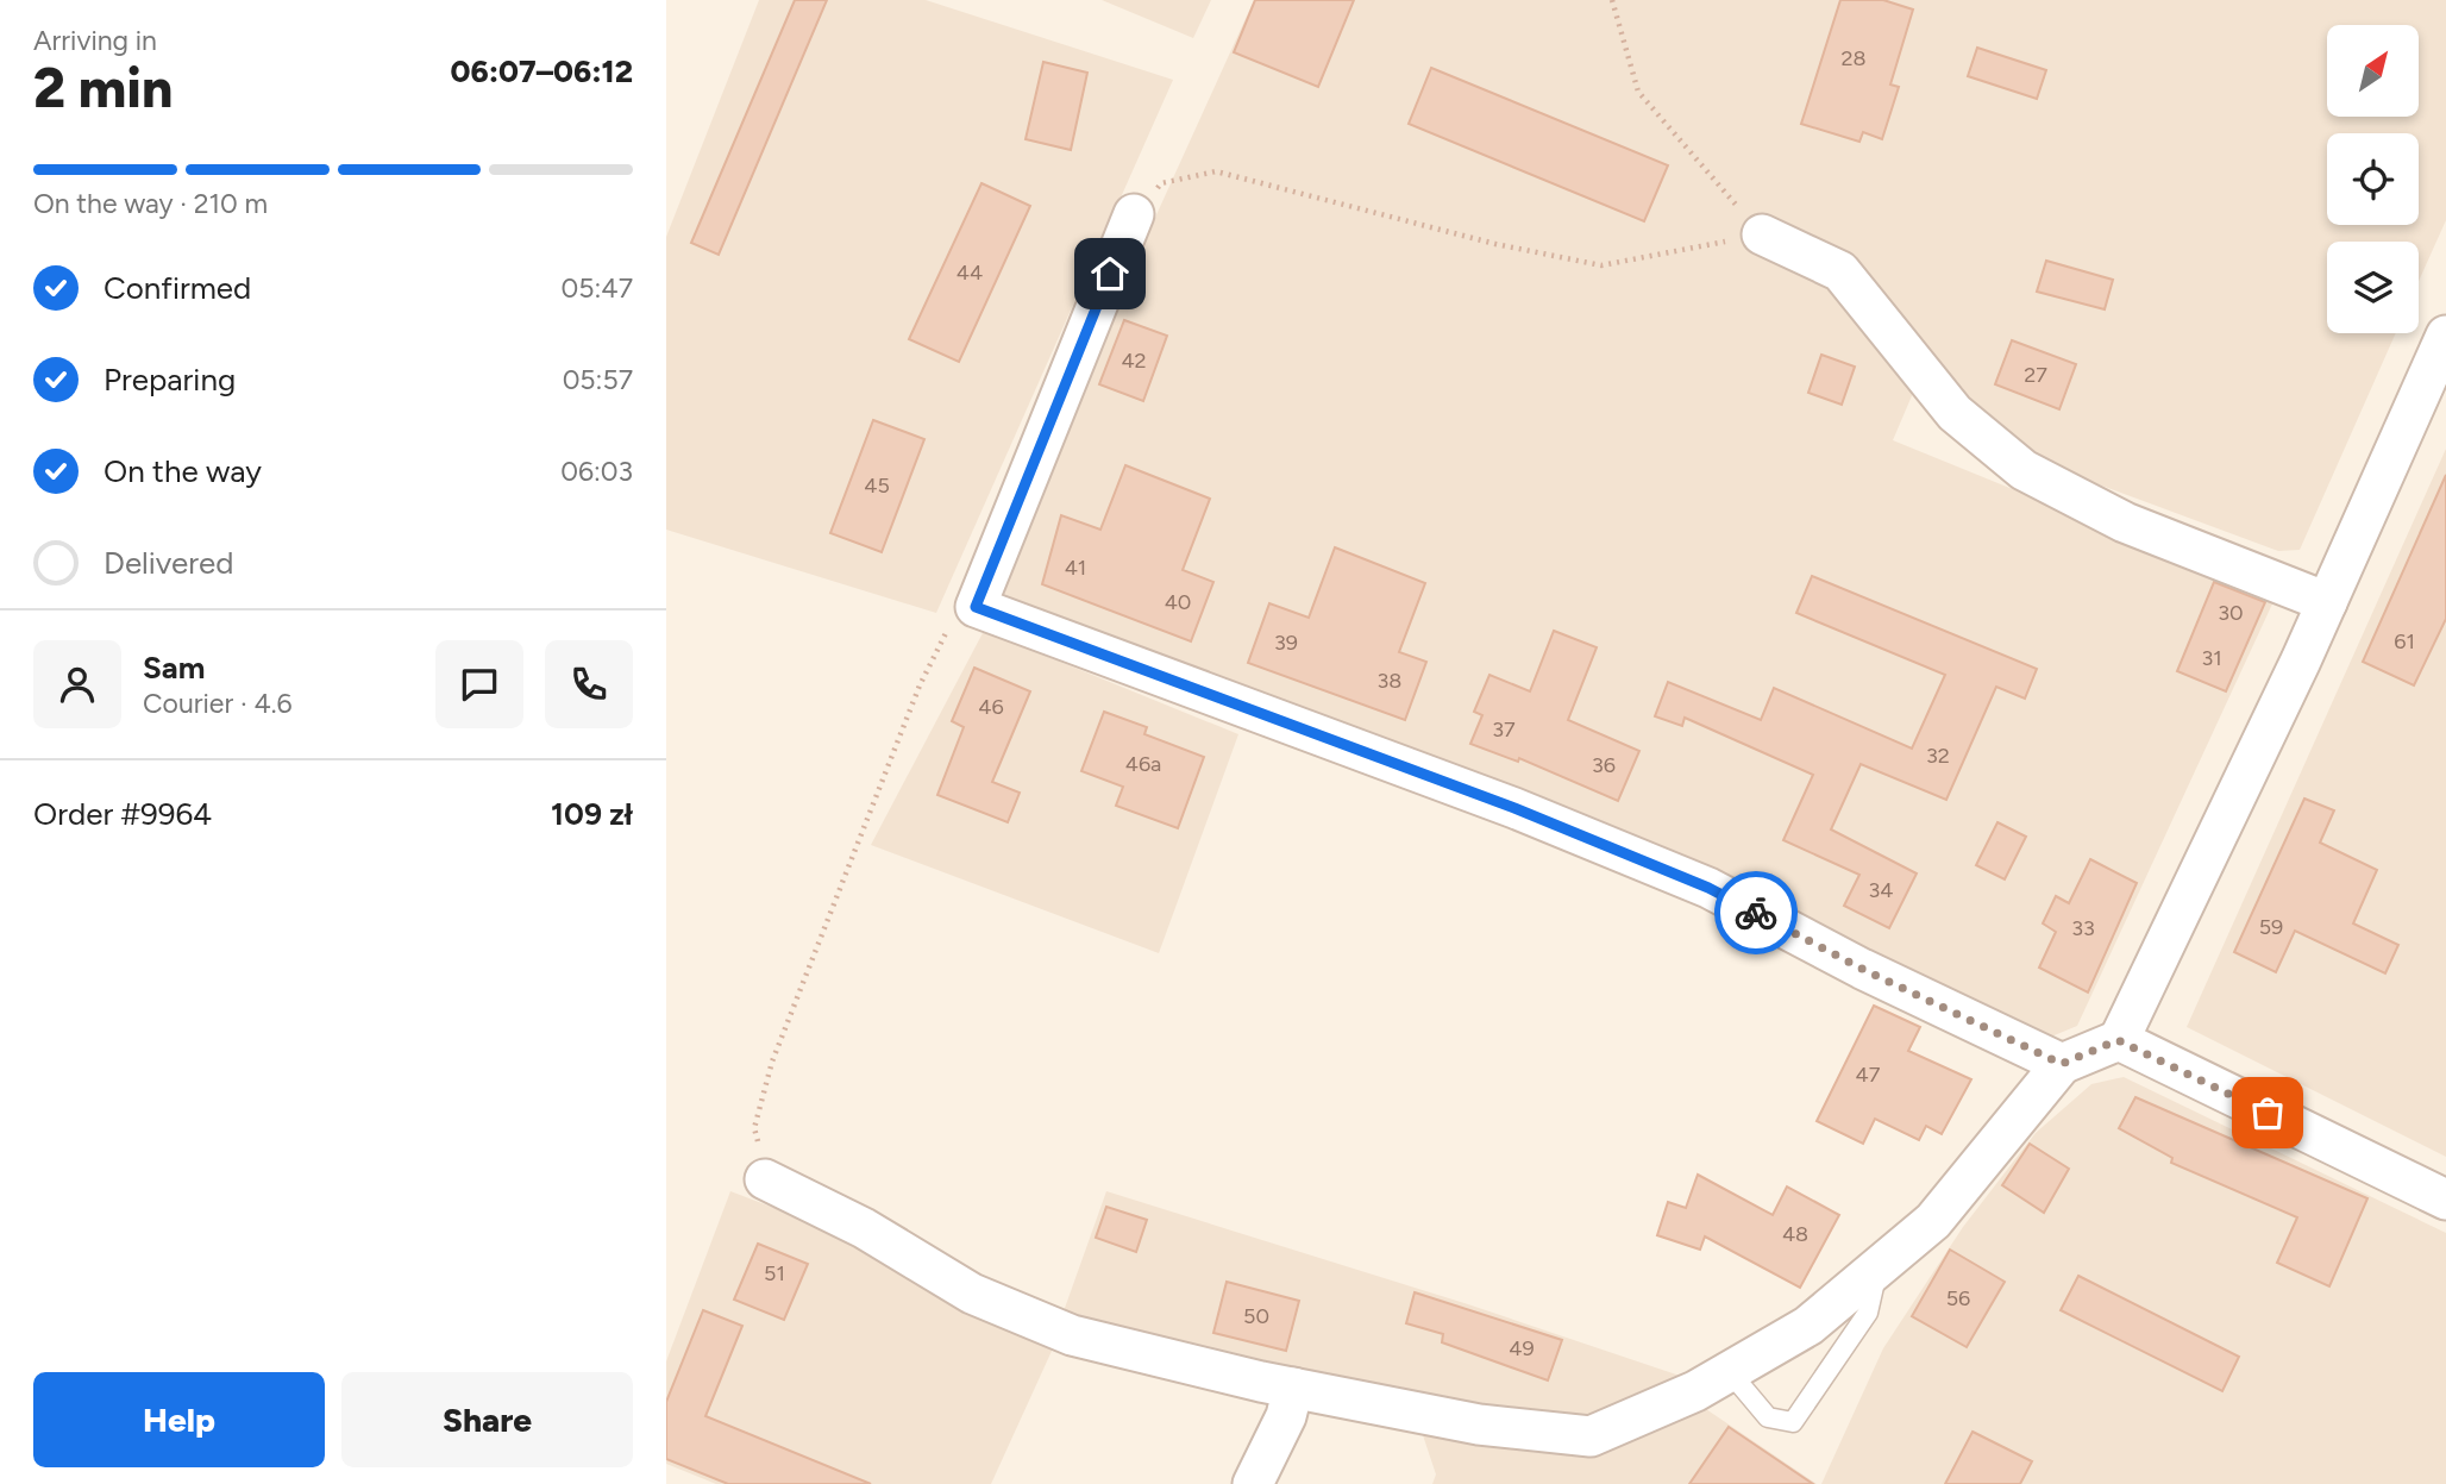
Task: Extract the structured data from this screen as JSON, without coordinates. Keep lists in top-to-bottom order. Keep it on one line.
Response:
{"house_numbers":["28","44","42","27","45","41","40","30","61","39","31","38","46","37","32","46a","36","34","59","33","47","48","51","56","50","49"],"north":"top right","page":{"heading":["2 min","Arriving in","06:07–06:12"],"panel":["Sam","Courier · 4.6","Order #9964","109 zł"],"bar":"On the way · 210 m","list":[["Confirmed","05:47"],["Preparing","05:57"],["On the way","06:03"],"Delivered"],"buttons":["Help","Share"]}}
